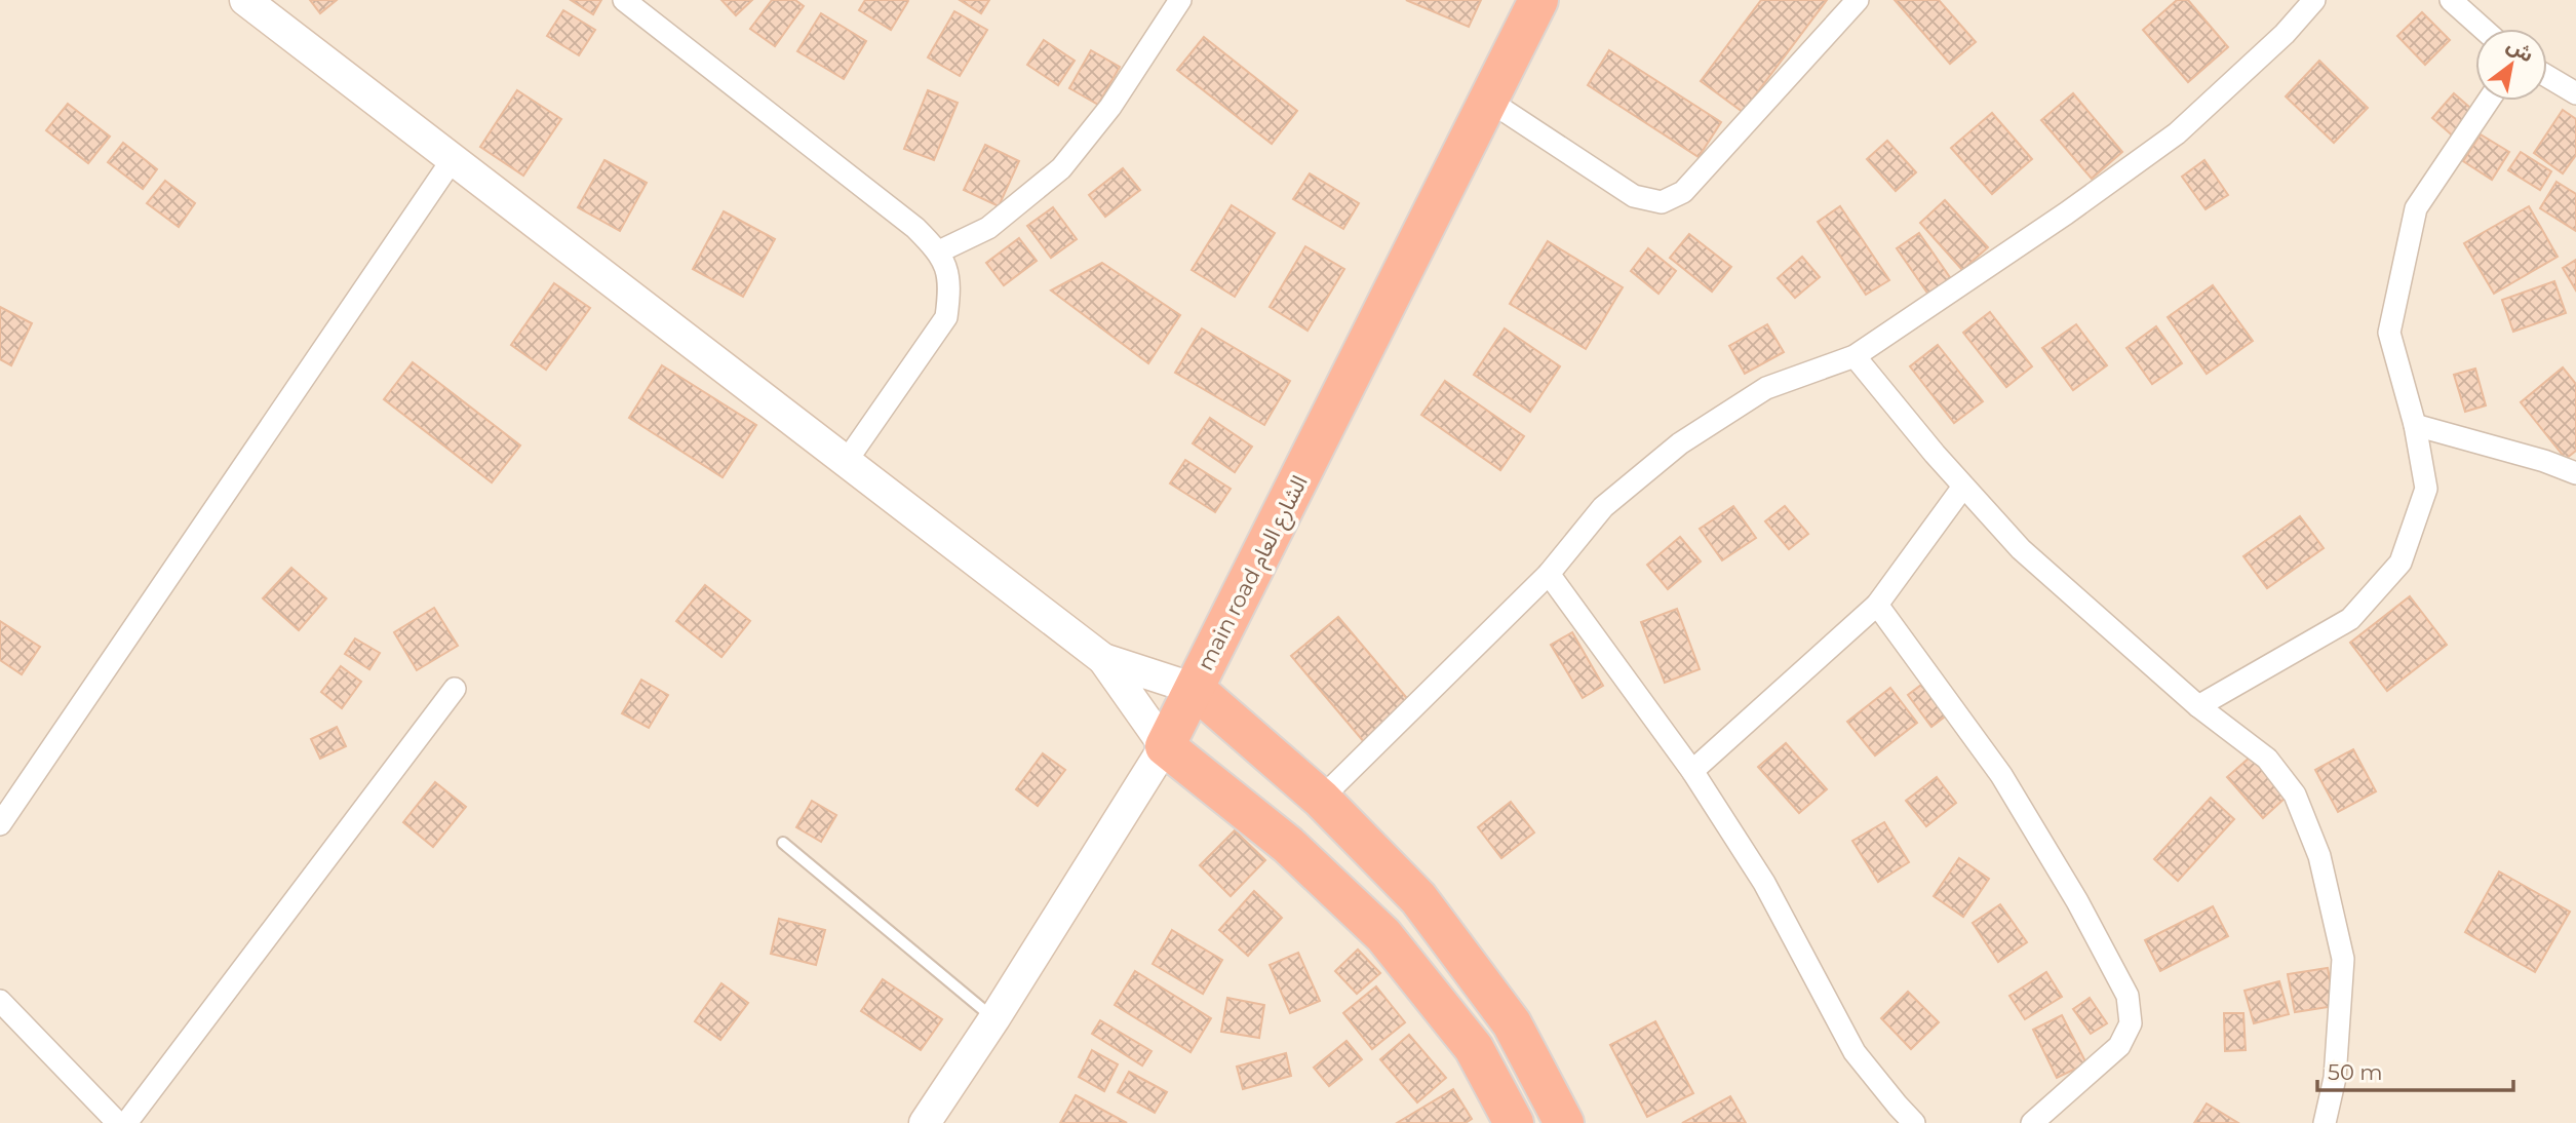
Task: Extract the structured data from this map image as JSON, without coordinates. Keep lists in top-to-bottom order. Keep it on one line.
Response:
{"streets":{"highway":["main road الشارع العام"]},"scale_bar":"50 m","north":"top right"}
